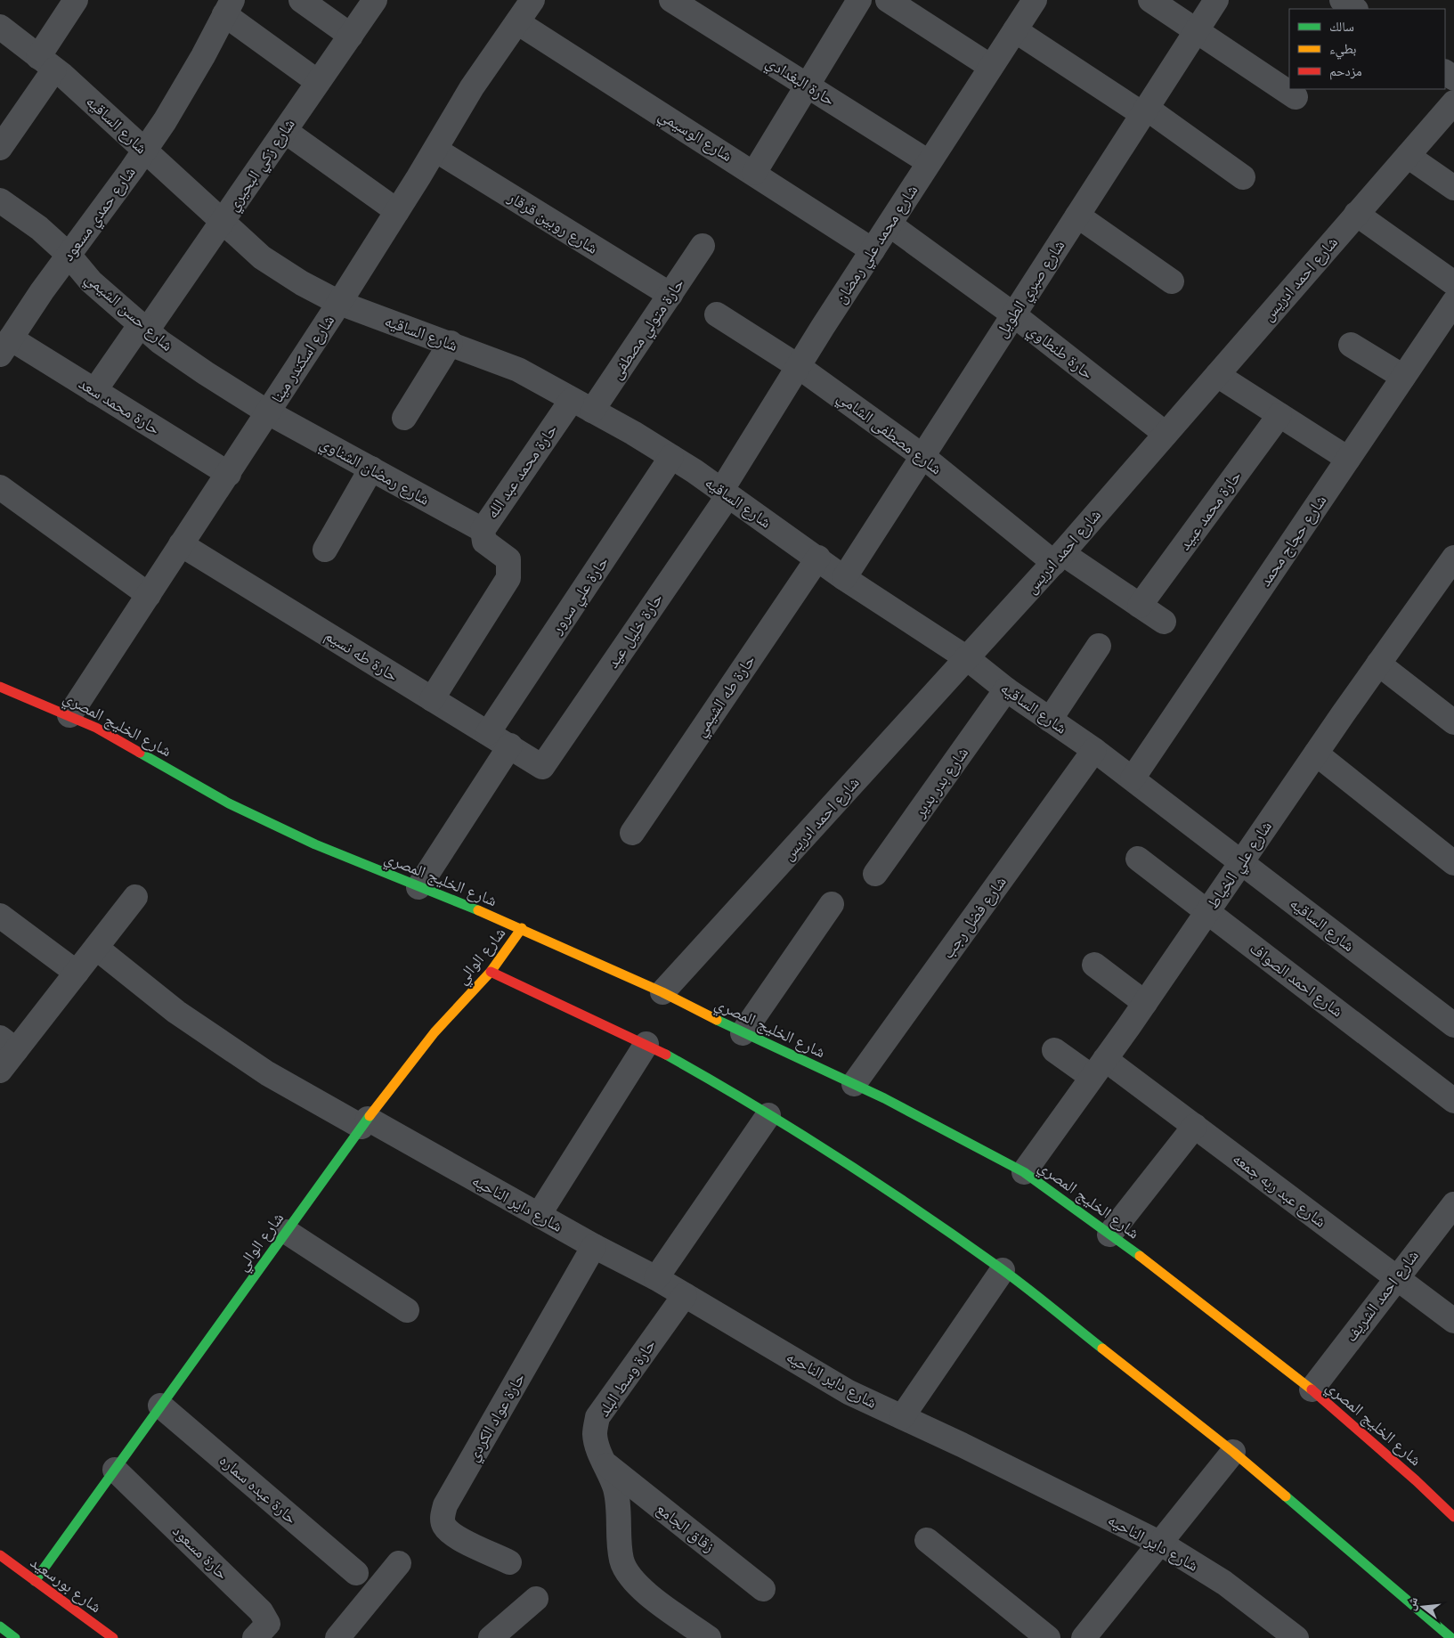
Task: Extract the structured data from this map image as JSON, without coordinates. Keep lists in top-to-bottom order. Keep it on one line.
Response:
{"streets":{"main road":["شارع الخليج المصري","شارع الوالي","شارع بورسعيد"],"street":["حارة البغدادي","شارع الساقيه","شارع الوسيمي","شارع زكي البحيري","شارع حمدي مسعود","شارع روبين قرقار","شارع محمد علي رمضان","شارع احمد ادريس","شارع صبري الطويل","شارع حسن الشيمي","حارة متولي مصطفى","حارة طنطاوي","شارع اسكندر مينا","حارة محمد سعد","شارع مصطفى الشامي","شارع رمضان الشناوي","حارة محمد عبد الله","حارة محمد عبيد","شارع حجاج محمد","حارة علي سرور","حارة خليل عيد","حارة طه نسيم","حارة طه الشيمي","شارع بدر بدير","شارع علي الخياط","شارع فضل رجب","شارع احمد الصواف","شارع عبد ربه جمعه","شارع داير الناحيه","شارع احمد الشريف","حارة وسط البلد","حارة عواد الكردي","حارة عبده سماره","زقاق الجامع","حارة مسعود"]},"crossings":[["حارة البغدادي","شارع محمد علي رمضان"],["شارع الساقيه","شارع زكي البحيري"],["شارع الساقيه","شارع حمدي مسعود"],["شارع الساقيه","شارع محمد علي رمضان"],["شارع الساقيه","شارع احمد ادريس"],["شارع الساقيه","شارع صبري الطويل"],["شارع الساقيه","حارة متولي مصطفى"],["شارع الساقيه","شارع اسكندر مينا"],["شارع الساقيه","حارة محمد عبد الله"],["شارع الساقيه","شارع حجاج محمد"],["شارع الساقيه","حارة علي سرور"],["شارع الساقيه","حارة خليل عيد"],["شارع الساقيه","حارة طه الشيمي"],["شارع الساقيه","شارع بدر بدير"],["شارع الساقيه","شارع علي الخياط"],["شارع الساقيه","شارع فضل رجب"],["شارع الوسيمي","شارع محمد علي رمضان"],["شارع الوسيمي","شارع اسكندر مينا"],["شارع زكي البحيري","شارع حسن الشيمي"],["شارع زكي البحيري","حارة محمد سعد"],["شارع حمدي مسعود","شارع حسن الشيمي"],["شارع حمدي مسعود","حارة محمد سعد"],["شارع روبين قرقار","حارة متولي مصطفى"],["شارع روبين قرقار","شارع اسكندر مينا"],["شارع محمد علي رمضان","حارة طنطاوي"],["شارع محمد علي رمضان","شارع مصطفى الشامي"],["شارع محمد علي رمضان","حارة خليل عيد"],["شارع احمد ادريس","حارة طنطاوي"],["شارع احمد ادريس","شارع مصطفى الشامي"],["شارع احمد ادريس","شارع الخليج المصري"],["شارع صبري الطويل","حارة طنطاوي"],["شارع صبري الطويل","شارع مصطفى الشامي"],["شارع حسن الشيمي","شارع اسكندر مينا"],["شارع حسن الشيمي","شارع رمضان الشناوي"],["حارة متولي مصطفى","حارة محمد عبد الله"],["شارع اسكندر مينا","حارة محمد سعد"],["شارع اسكندر مينا","شارع رمضان الشناوي"],["شارع اسكندر مينا","حارة طه نسيم"],["شارع اسكندر مينا","شارع الخليج المصري"],["شارع مصطفى الشامي","حارة محمد عبيد"],["شارع رمضان الشناوي","حارة محمد عبد الله"],["حارة محمد عبد الله","حارة طه نسيم"],["حارة علي سرور","حارة طه نسيم"],["حارة خليل عيد","حارة طه نسيم"],["شارع الخليج المصري","شارع علي الخياط"],["شارع الخليج المصري","شارع فضل رجب"],["شارع الخليج المصري","شارع الوالي"],["شارع الخليج المصري","شارع احمد الشريف"],["شارع علي الخياط","شارع احمد الصواف"],["شارع علي الخياط","شارع عبد ربه جمعه"],["شارع الوالي","شارع داير الناحيه"],["شارع الوالي","حارة عبده سماره"],["شارع الوالي","حارة مسعود"],["شارع الوالي","شارع بورسعيد"],["شارع عبد ربه جمعه","شارع احمد الشريف"],["شارع داير الناحيه","حارة وسط البلد"],["شارع داير الناحيه","حارة عواد الكردي"],["حارة وسط البلد","زقاق الجامع"]],"legend":["سالك","بطيء","مزدحم"],"north":"left"}
